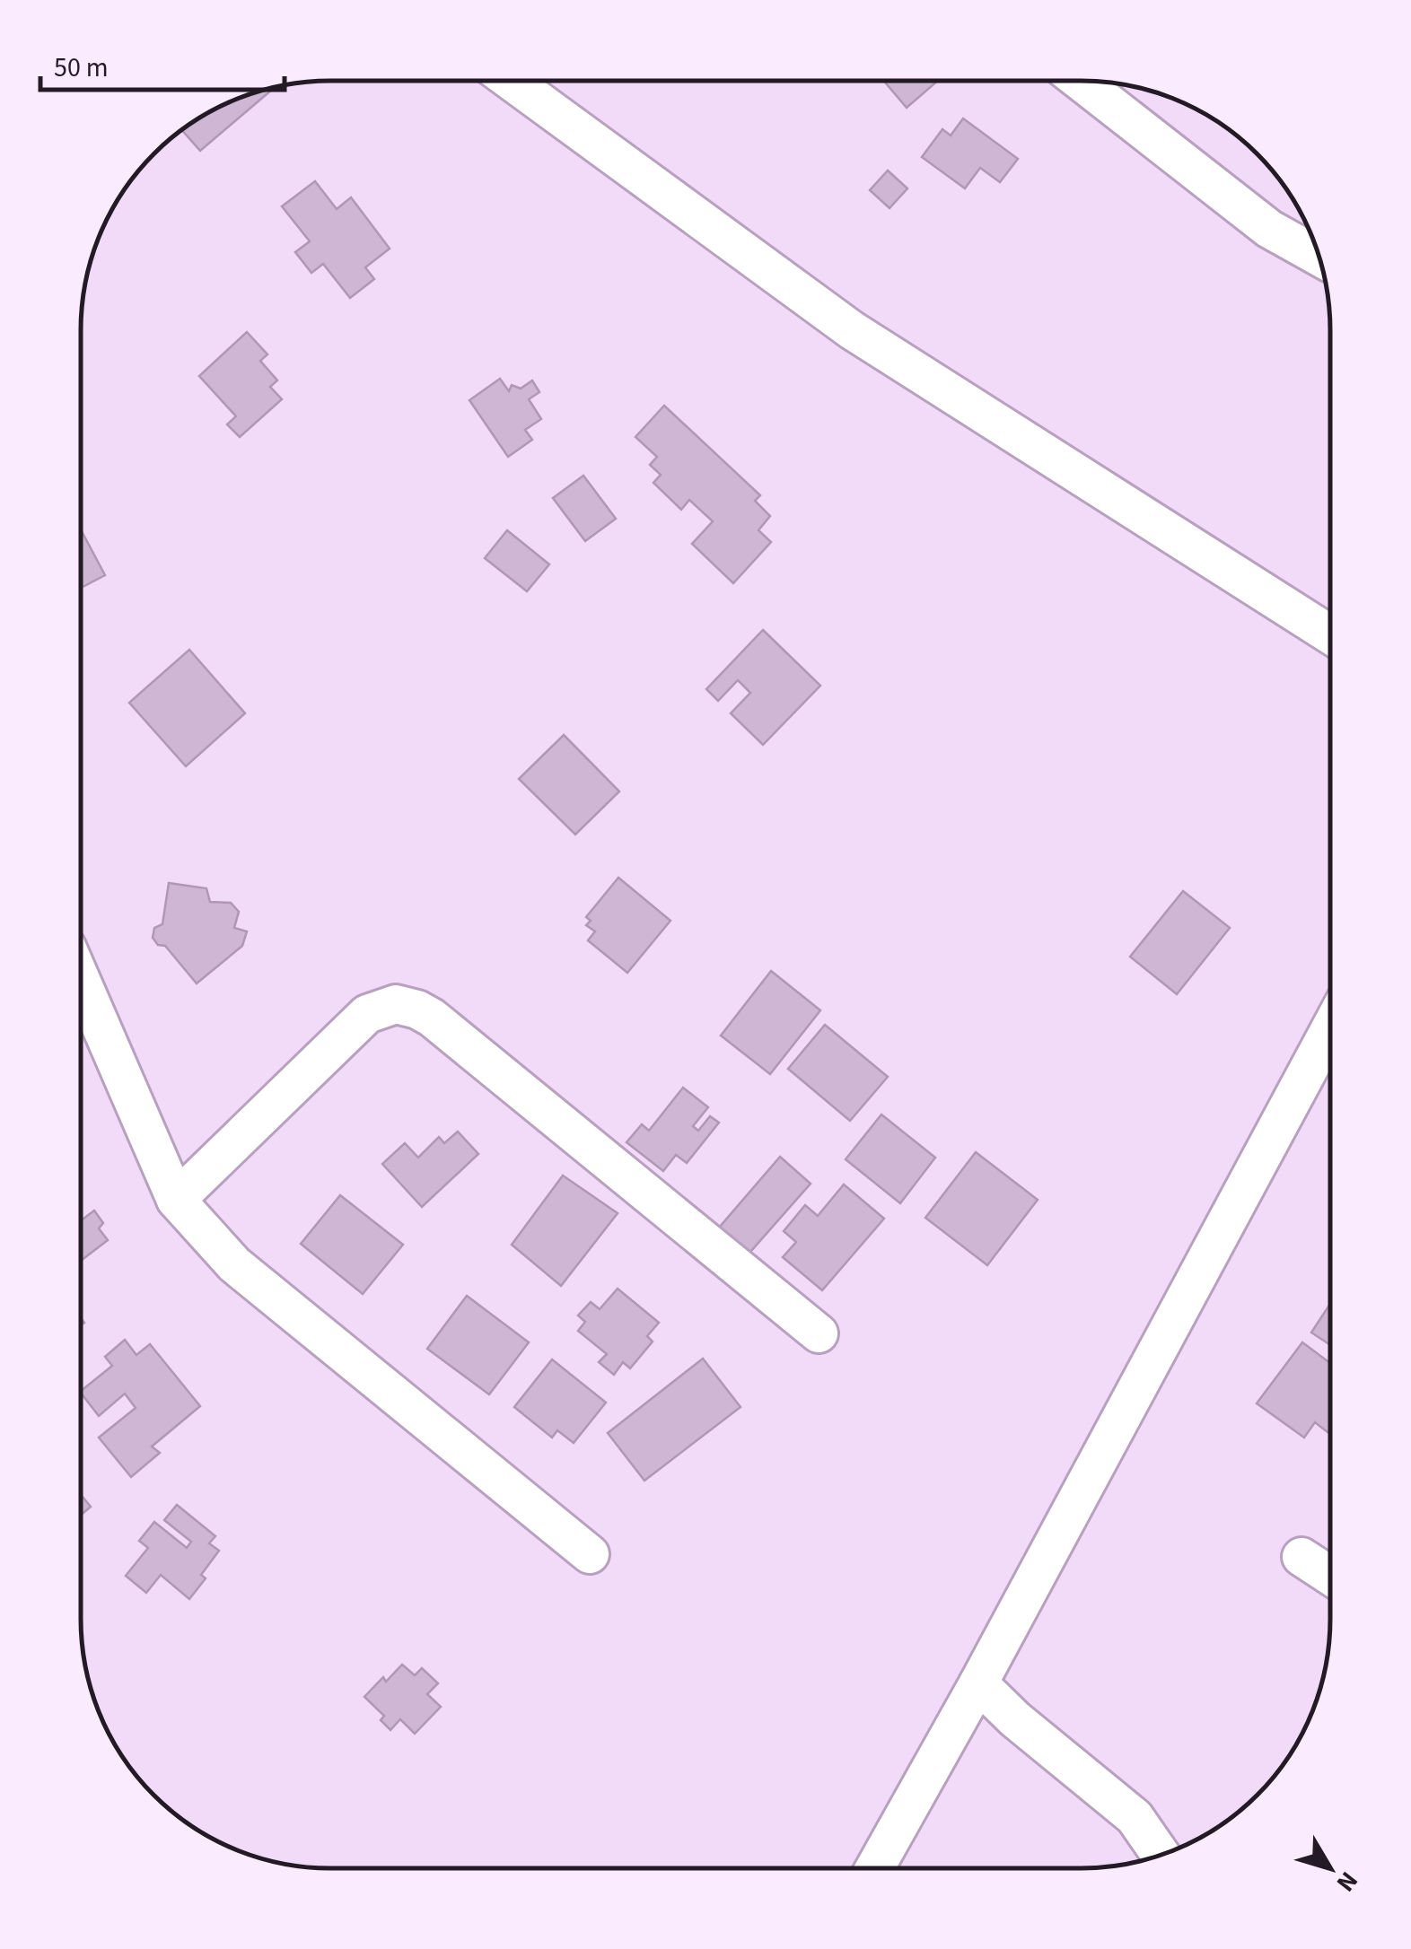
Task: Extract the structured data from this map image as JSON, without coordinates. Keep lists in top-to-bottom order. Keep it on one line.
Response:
{"scale_bar":"50 m","north":"bottom right"}
